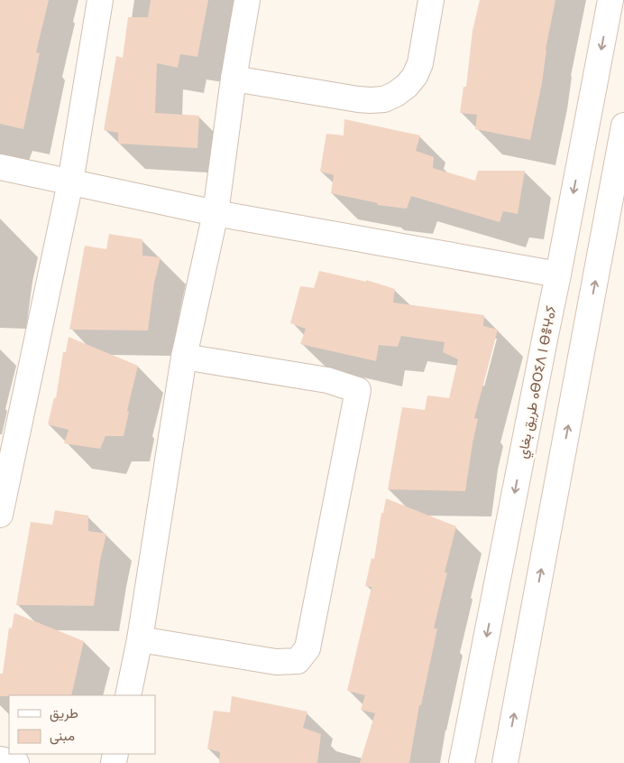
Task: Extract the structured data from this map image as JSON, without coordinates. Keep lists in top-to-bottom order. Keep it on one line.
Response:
{"streets":{"street":["طريق بغاي ⴰⴱⵔⵉⴷ ⵏ ⴱⴻⵖⴰⵢ"]},"legend":["طريق","مبنى"]}
